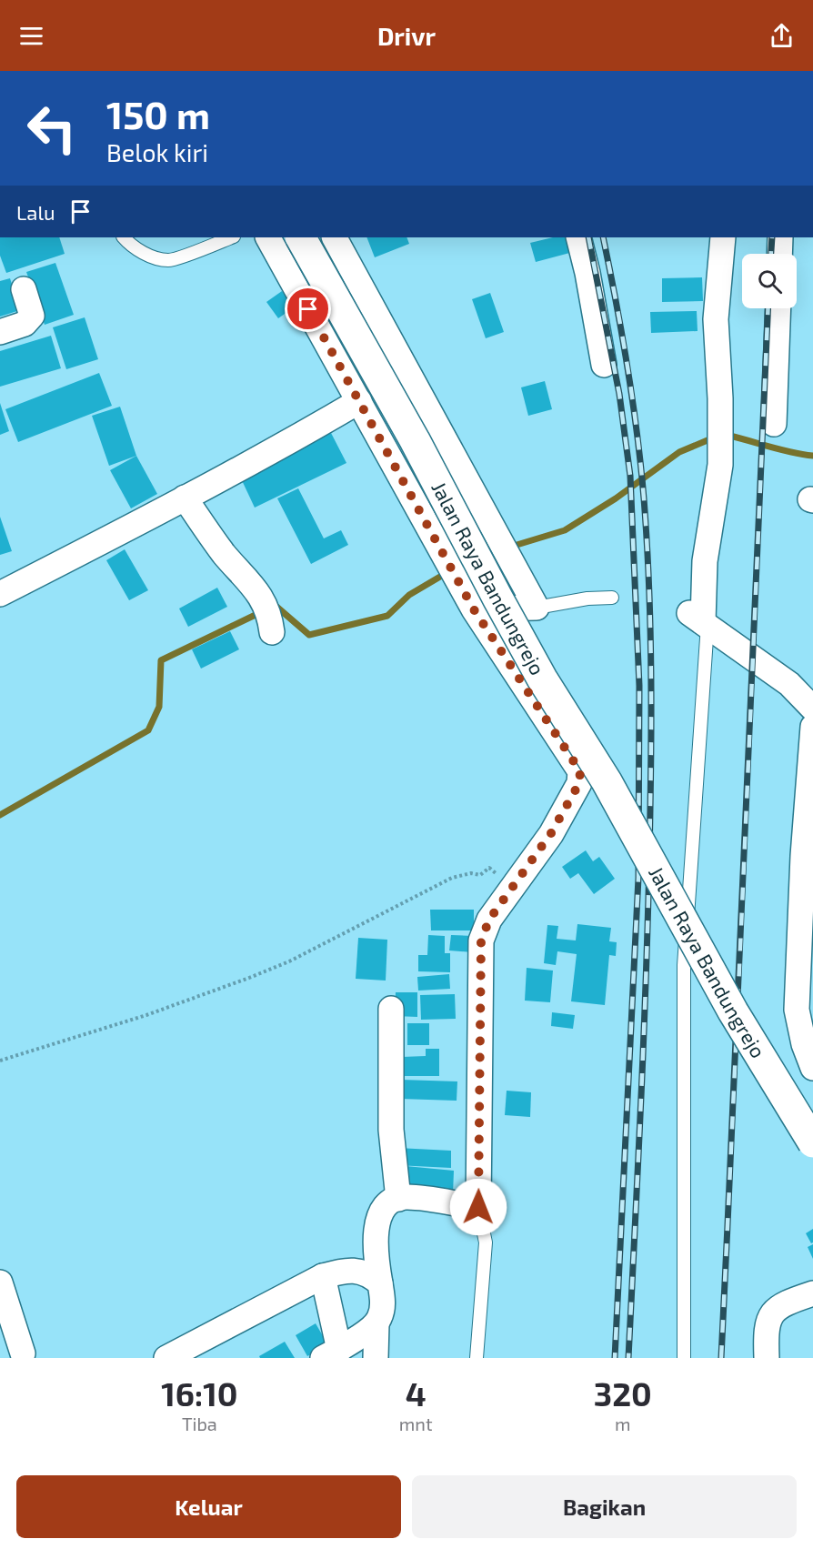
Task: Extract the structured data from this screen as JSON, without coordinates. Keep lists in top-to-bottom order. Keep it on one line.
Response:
{"streets":{"main road":["Jalan Raya Bandungrejo"]},"page":{"header":"Drivr","turn":["150 m","Belok kiri"],"then":"Lalu","eta":["16:10","Tiba","4","mnt","320","m"],"buttons":["Keluar","Bagikan"]}}
